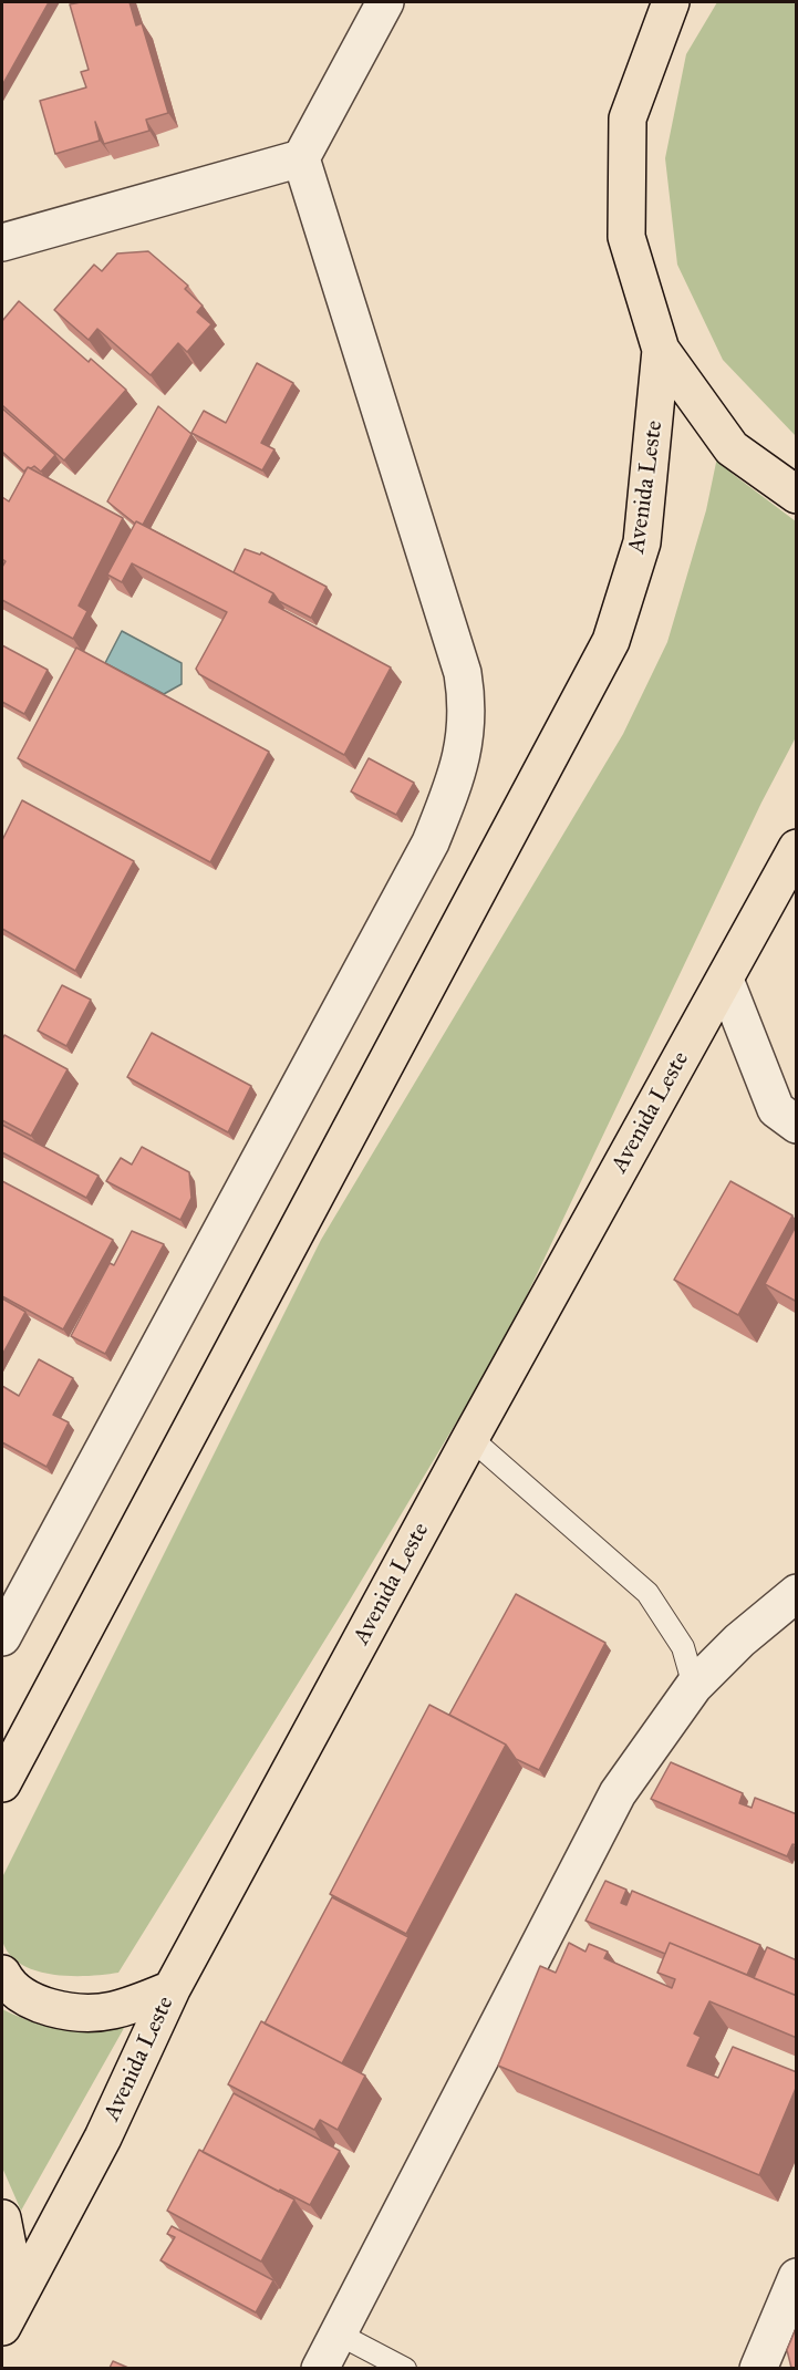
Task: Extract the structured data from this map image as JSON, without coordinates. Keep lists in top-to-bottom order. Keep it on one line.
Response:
{"streets":{"main road":["Avenida Leste"]}}
